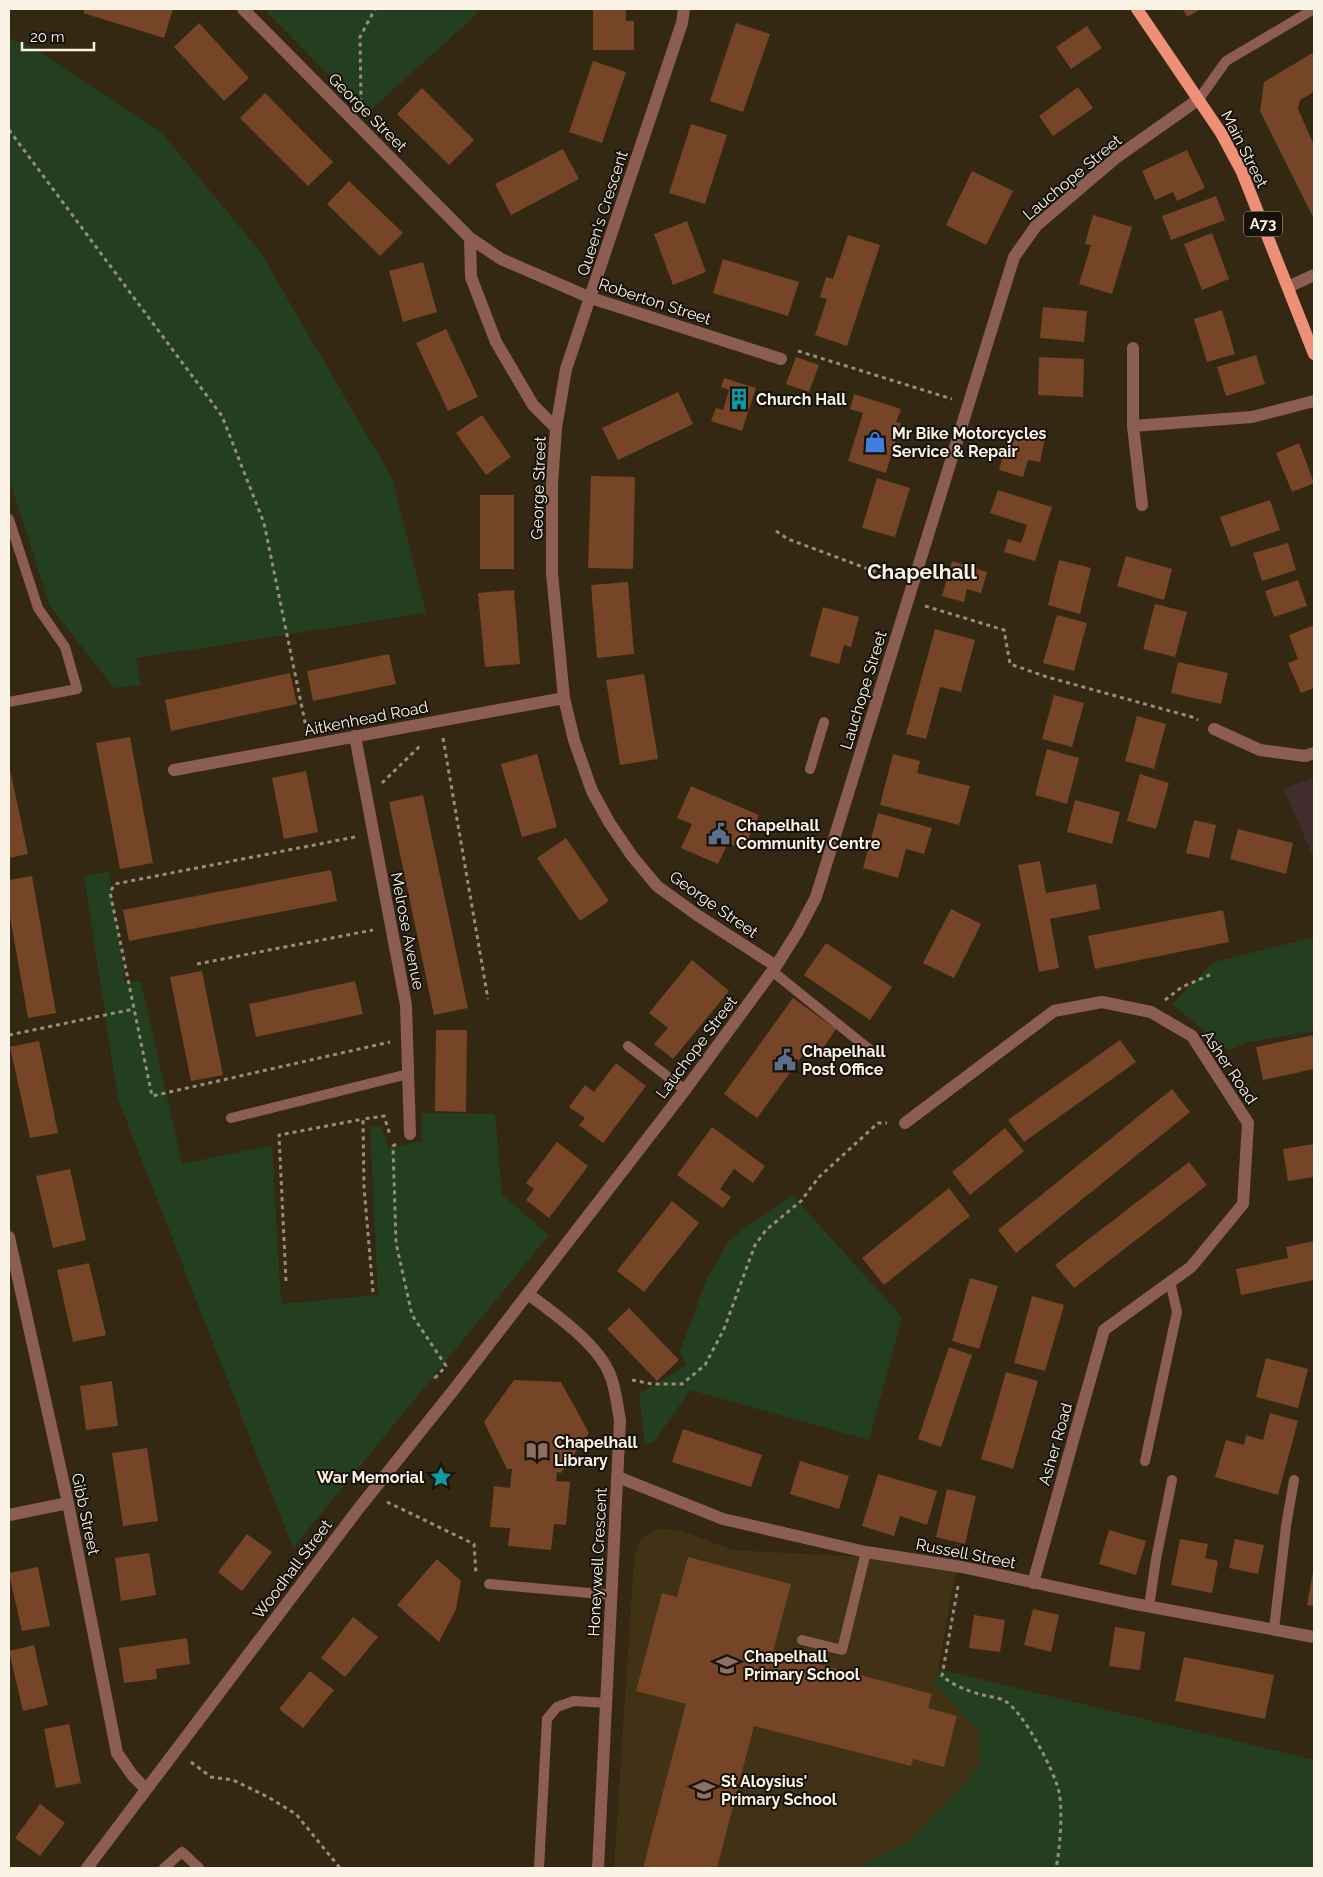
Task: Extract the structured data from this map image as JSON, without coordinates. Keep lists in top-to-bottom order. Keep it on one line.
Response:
{"streets":{"main road":["Main Street","A73"],"street":["George Street","Lauchope Street","Queen's Crescent","Roberton Street","Aitkenhead Road","Melrose Avenue","Asher Road","Gibb Street","Russell Street","Honeywell Crescent","Woodhall Street"]},"crossings":[["George Street","Lauchope Street"],["George Street","Queen's Crescent"],["George Street","Roberton Street"],["George Street","Aitkenhead Road"],["Main Street","Lauchope Street"],["Main Street","A73"],["Lauchope Street","A73"],["Lauchope Street","Honeywell Crescent"],["Lauchope Street","Woodhall Street"],["Queen's Crescent","Roberton Street"],["Aitkenhead Road","Melrose Avenue"],["Asher Road","Russell Street"],["Gibb Street","Woodhall Street"],["Russell Street","Honeywell Crescent"],["Honeywell Crescent","Woodhall Street"]],"districts":["Chapelhall"],"places":{"building":["Church Hall"],"shop":["Mr Bike Motorcycles Service & Repair"],"public building":["Chapelhall Community Centre","Chapelhall Post Office"],"library":["Chapelhall Library"],"place":["War Memorial"],"school or university":["Chapelhall Primary School","St Aloysius' Primary School"]},"scale_bar":"20 m"}
